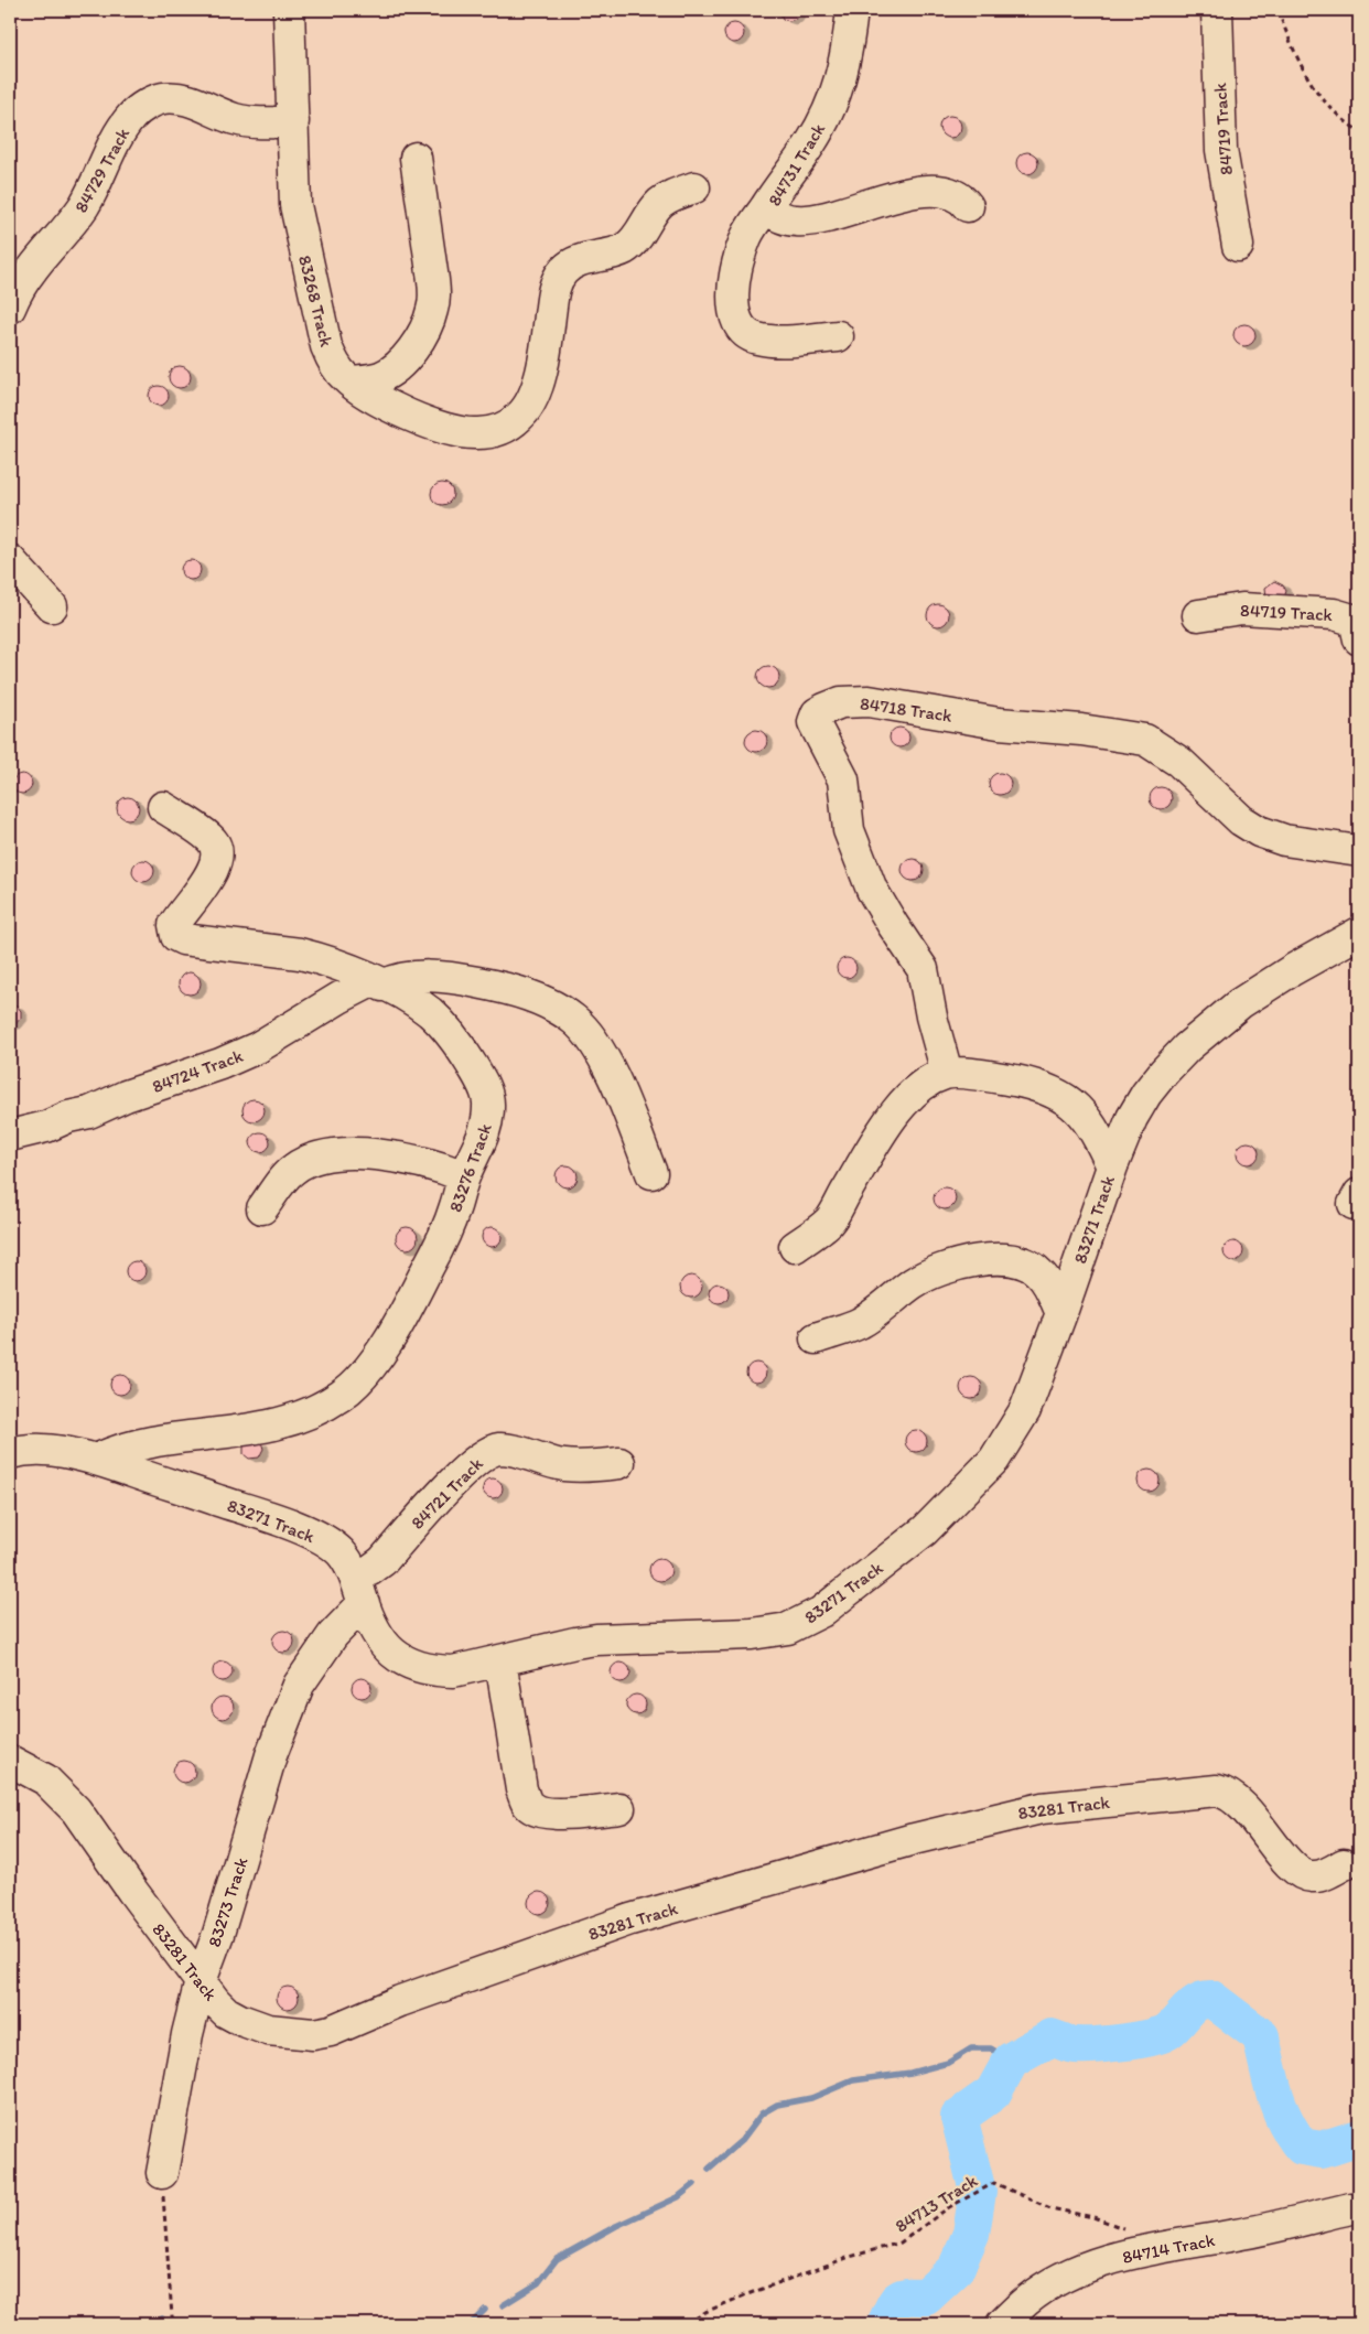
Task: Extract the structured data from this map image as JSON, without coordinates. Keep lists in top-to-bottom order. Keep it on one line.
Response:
{"streets":{"street":["84719 Track","84731 Track","84729 Track","83268 Track","84718 Track","84724 Track","83276 Track","83271 Track","84721 Track","83281 Track","83273 Track","84714 Track"],"path":["84713 Track"]},"crossings":[["84729 Track","83268 Track"],["84724 Track","83276 Track"],["83276 Track","83271 Track"],["83271 Track","84721 Track"],["83271 Track","83273 Track"],["83281 Track","83273 Track"]]}
